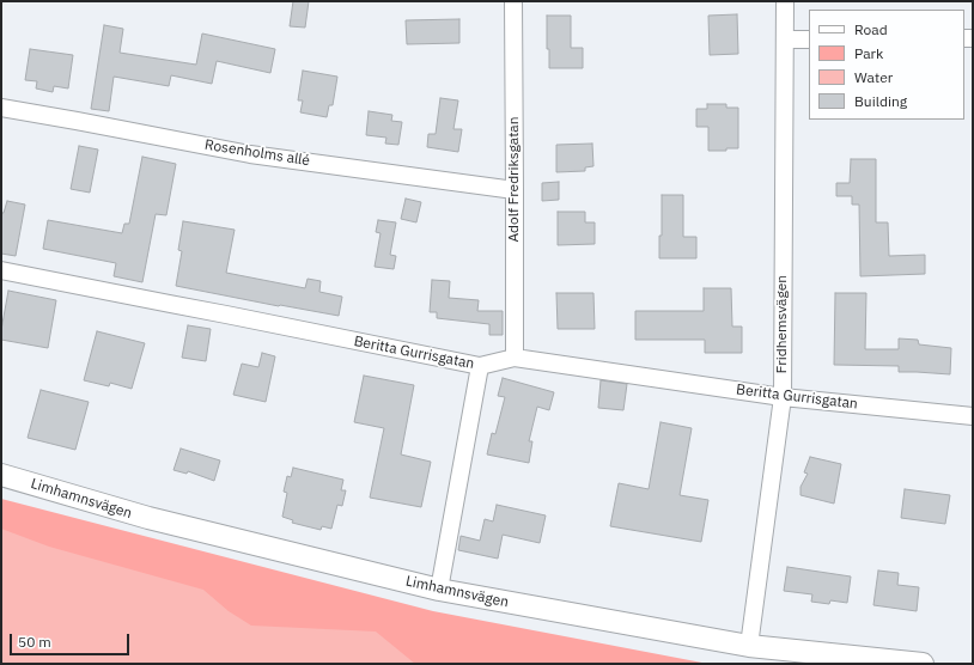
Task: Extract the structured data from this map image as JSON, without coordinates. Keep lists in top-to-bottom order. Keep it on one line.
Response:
{"streets":{"main road":["Limhamnsvägen"],"street":["Rosenholms allé","Adolf Fredriksgatan","Fridhemsvägen","Beritta Gurrisgatan"]},"crossings":[["Rosenholms allé","Adolf Fredriksgatan"],["Adolf Fredriksgatan","Beritta Gurrisgatan"],["Fridhemsvägen","Beritta Gurrisgatan"],["Fridhemsvägen","Limhamnsvägen"]],"legend":["Road","Park","Water","Building"],"scale_bar":"50 m"}
